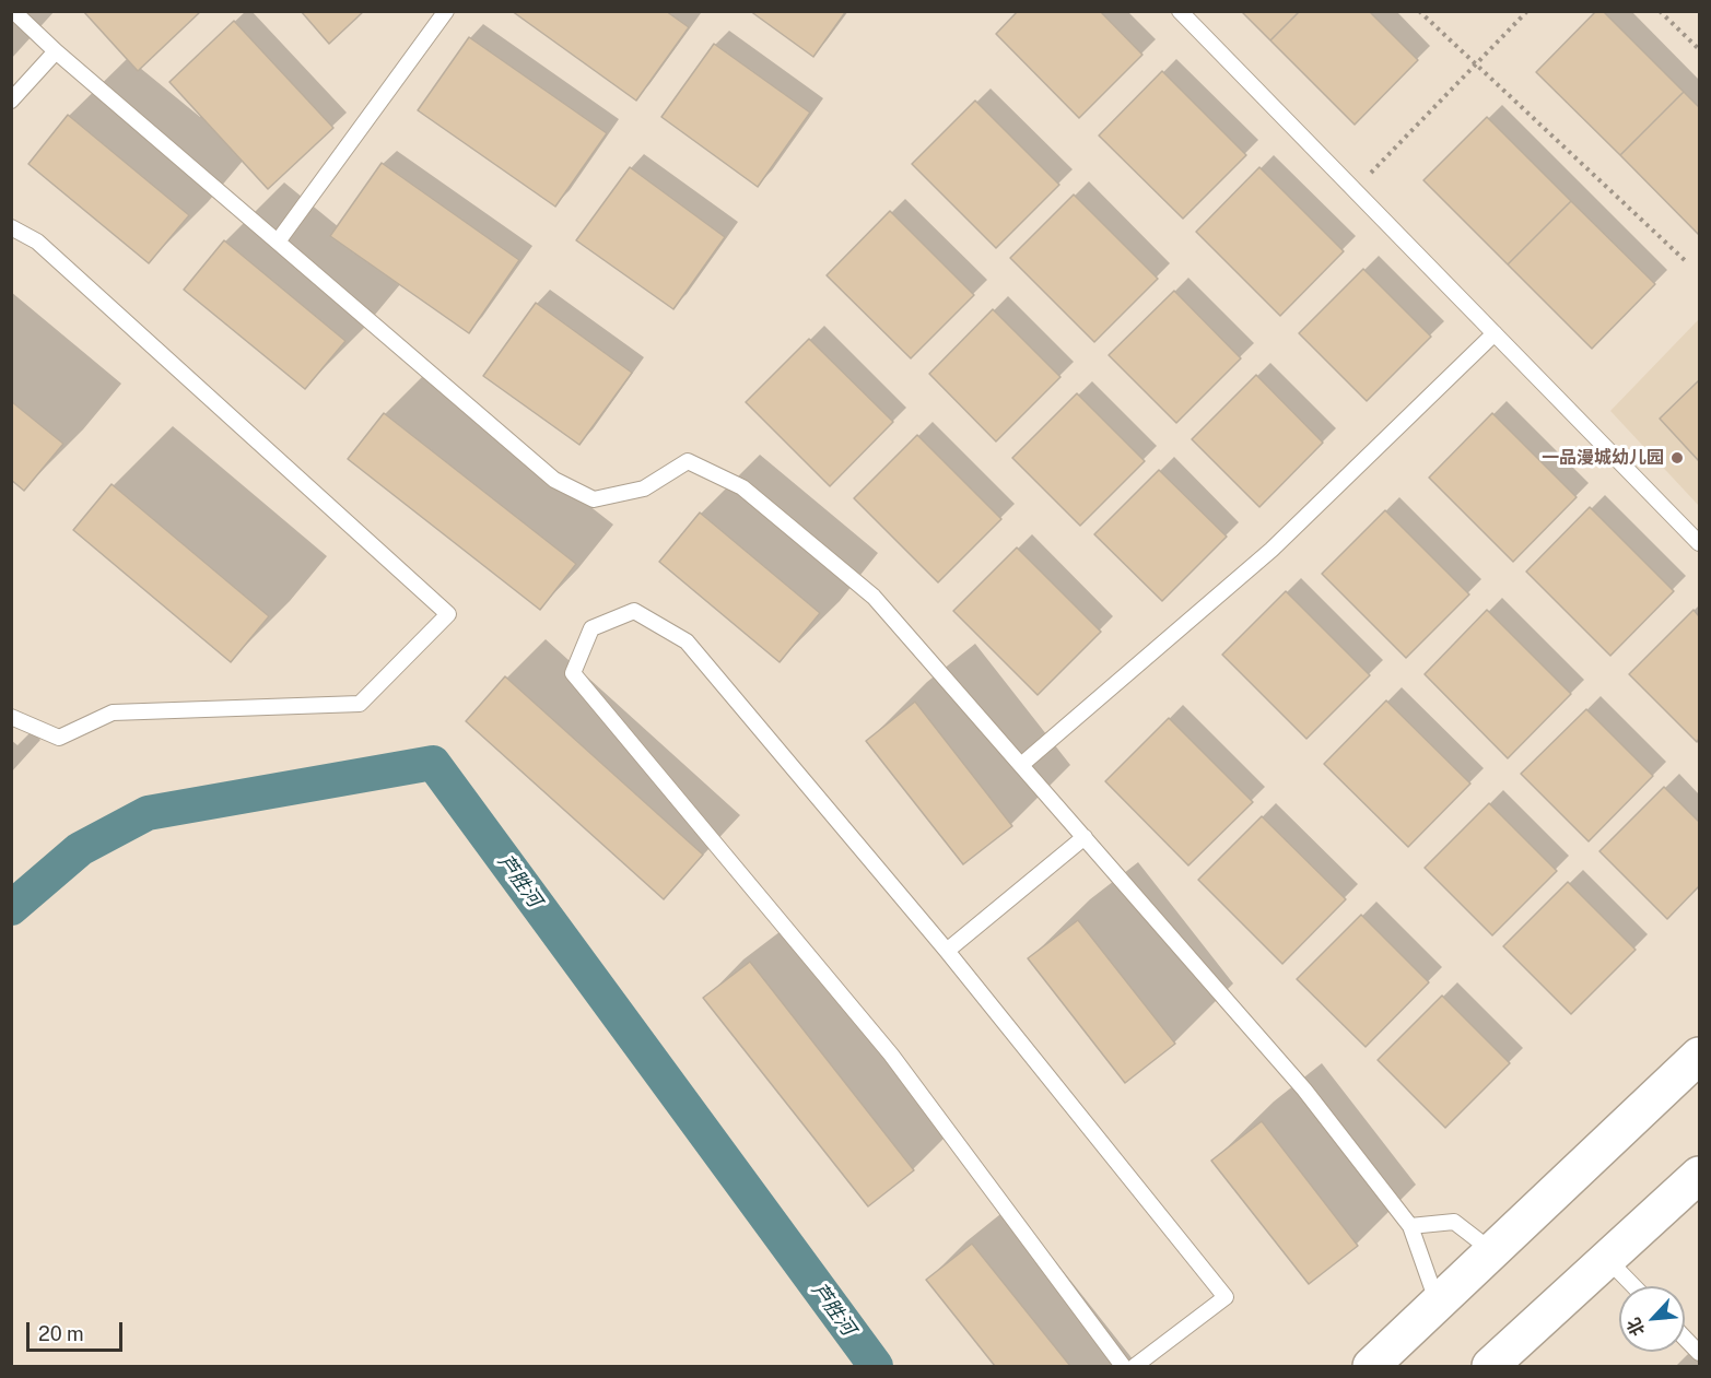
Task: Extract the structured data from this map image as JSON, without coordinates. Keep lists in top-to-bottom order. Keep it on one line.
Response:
{"water":["芦胜河"],"places":["一品漫城幼儿园"],"scale_bar":"20 m","north":"bottom left"}
